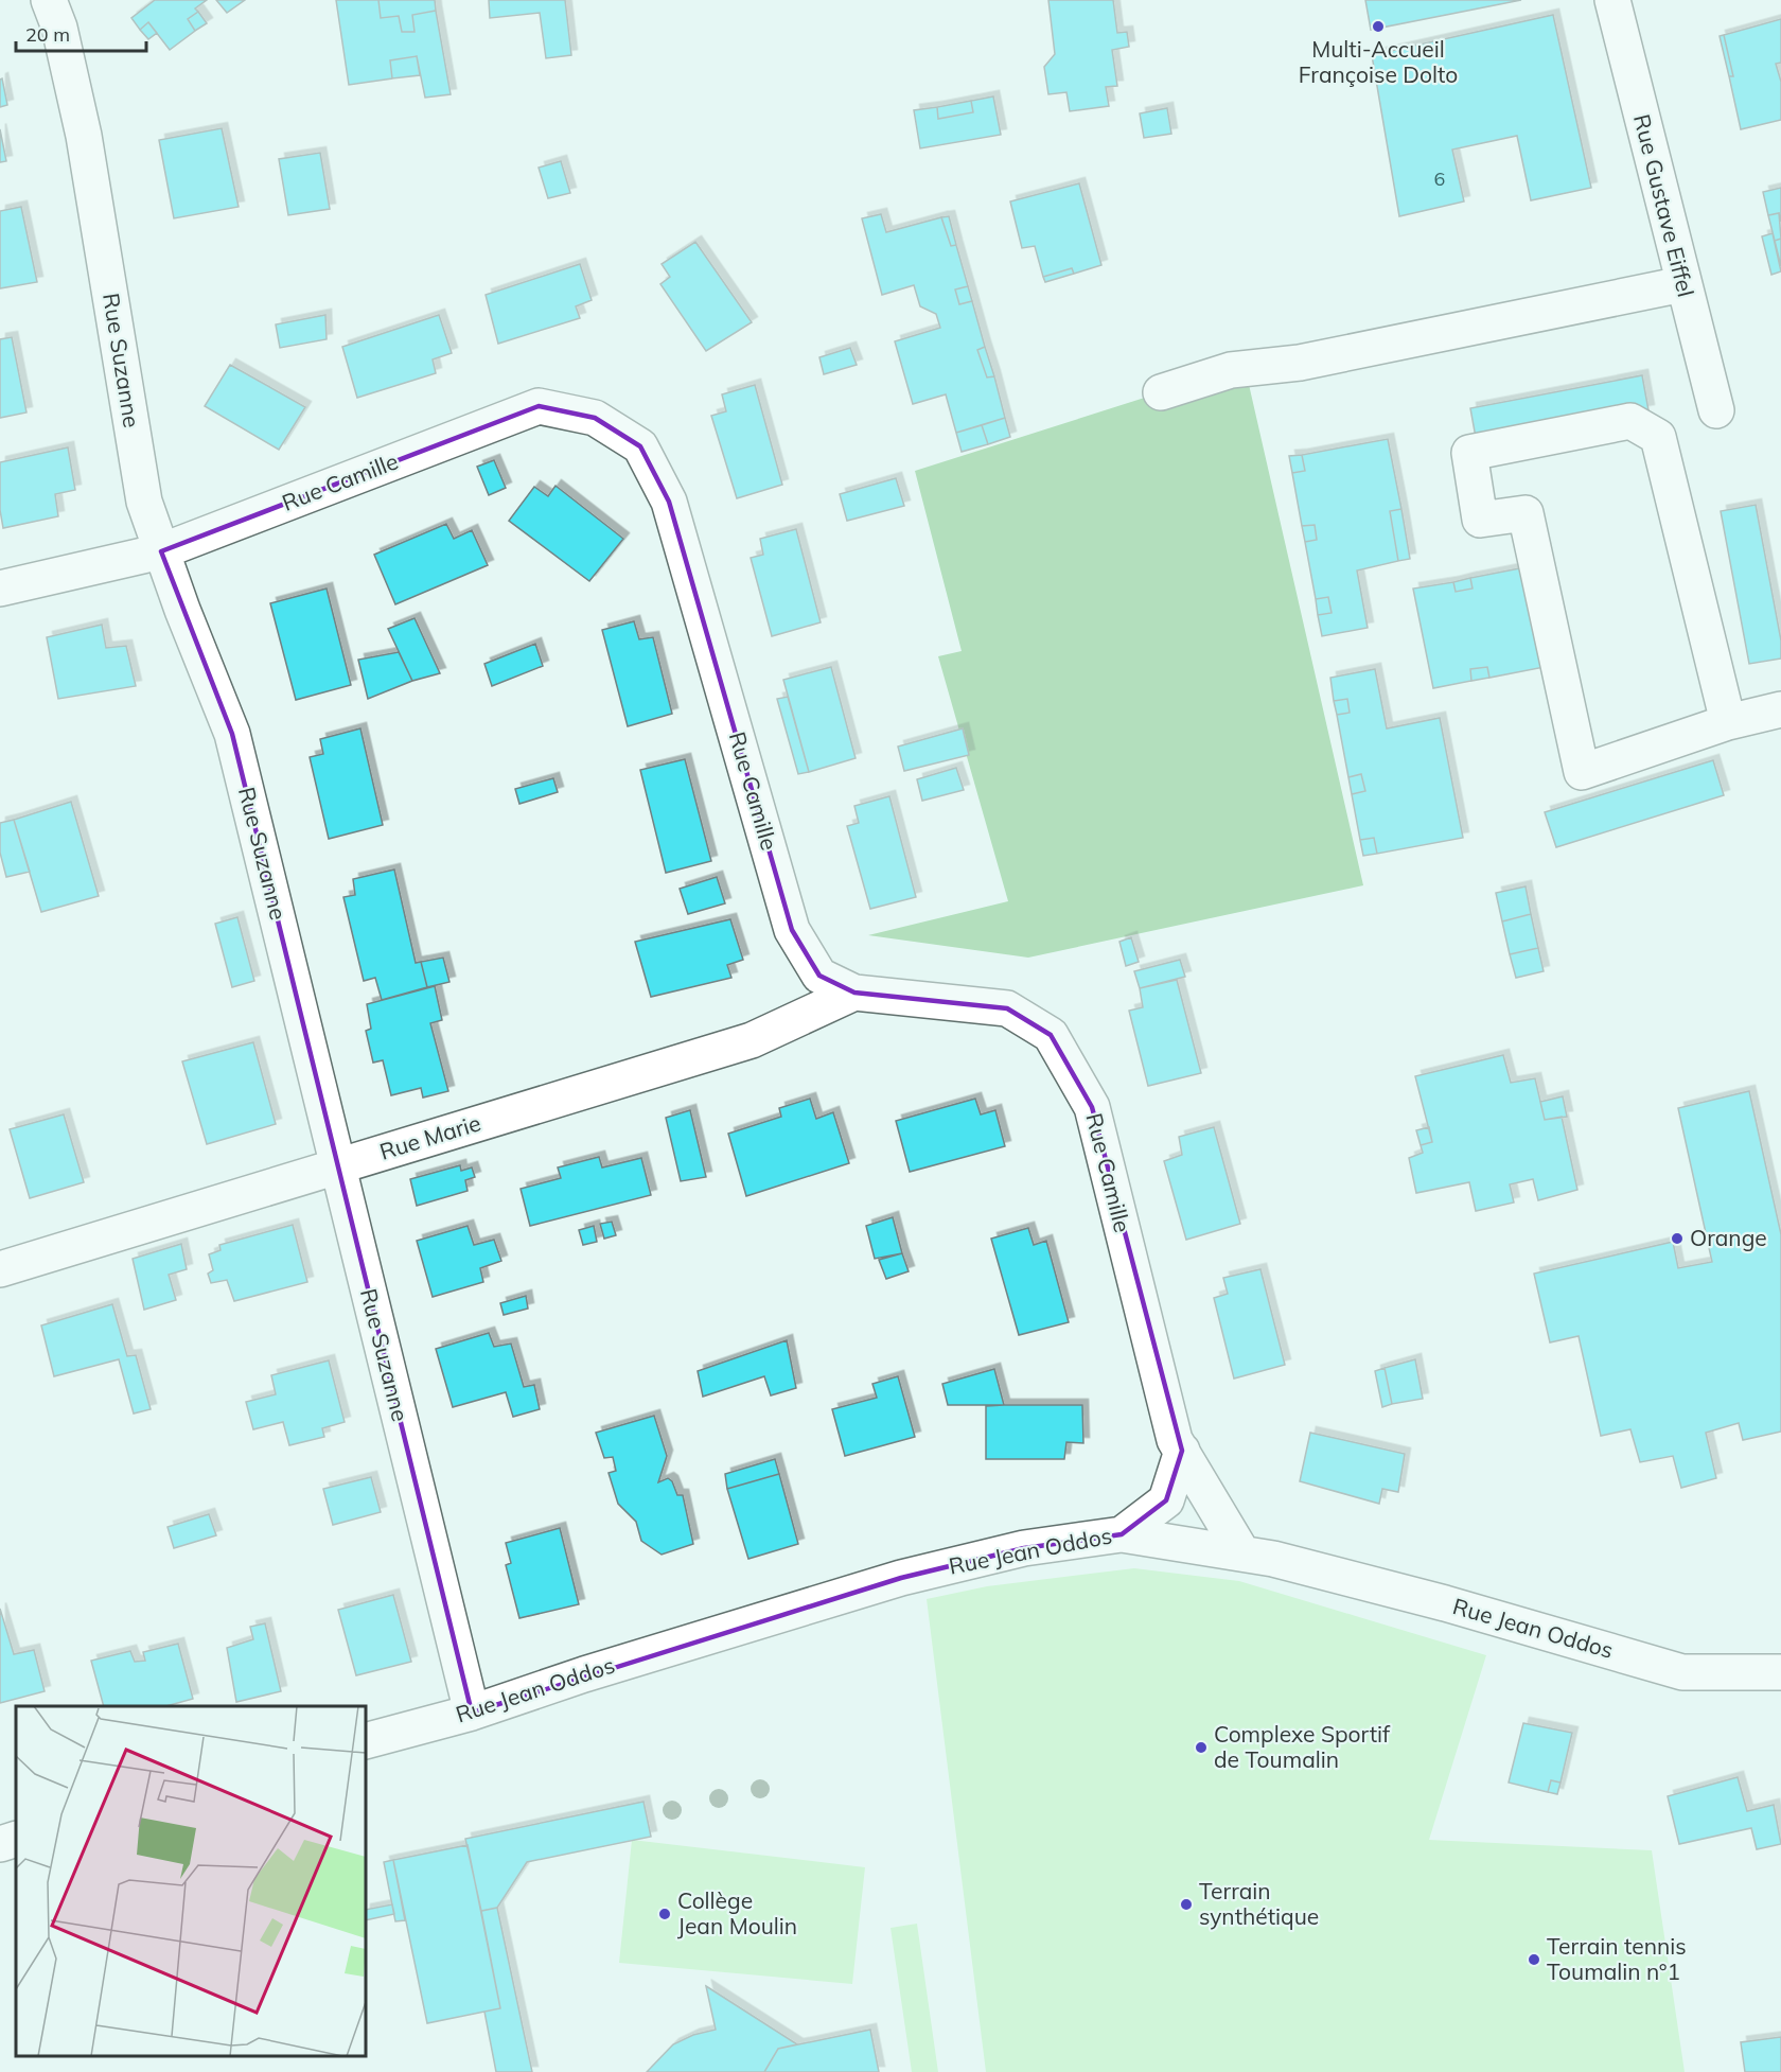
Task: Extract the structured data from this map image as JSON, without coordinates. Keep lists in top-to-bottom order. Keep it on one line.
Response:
{"streets":{"street":["Rue Gustave Eiffel","Rue Suzanne","Rue Camille","Rue Marie","Rue Jean Oddos"]},"crossings":[["Rue Suzanne","Rue Camille"],["Rue Suzanne","Rue Marie"],["Rue Suzanne","Rue Jean Oddos"],["Rue Camille","Rue Marie"],["Rue Camille","Rue Jean Oddos"]],"places":["Multi-Accueil Françoise Dolto","Orange","Complexe Sportif de Toumalin","Terrain synthétique","Collège Jean Moulin","Terrain tennis Toumalin n°1"],"house_numbers":["6"],"scale_bar":"20 m"}
